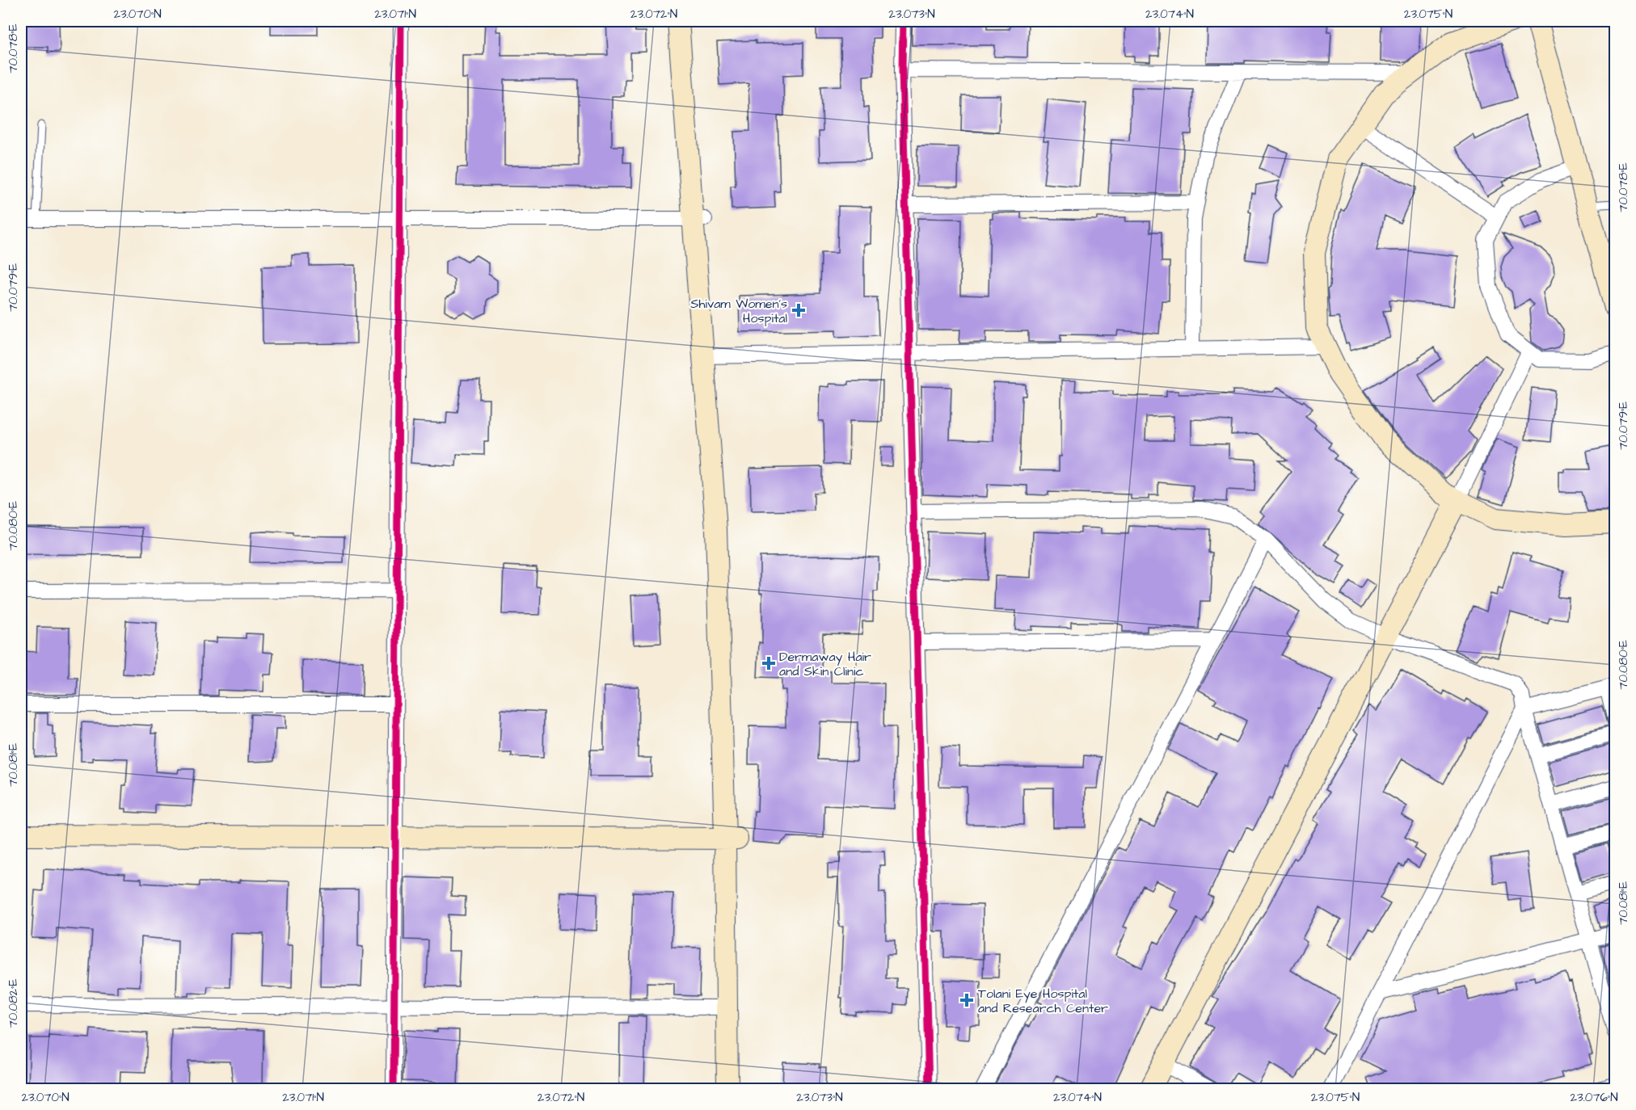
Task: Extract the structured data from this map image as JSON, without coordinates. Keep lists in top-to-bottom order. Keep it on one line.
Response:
{"places":{"health":["Shivam Women's Hospital","Dermaway Hair and Skin Clinic","Tolani Eye Hospital and Research Center"]},"coordinates":["23.070°N","23.071°N","23.072°N","23.073°N","23.074°N","23.075°N","70.078°E","70.079°E","70.080°E","70.081°E","70.082°E","23.076°N"]}
